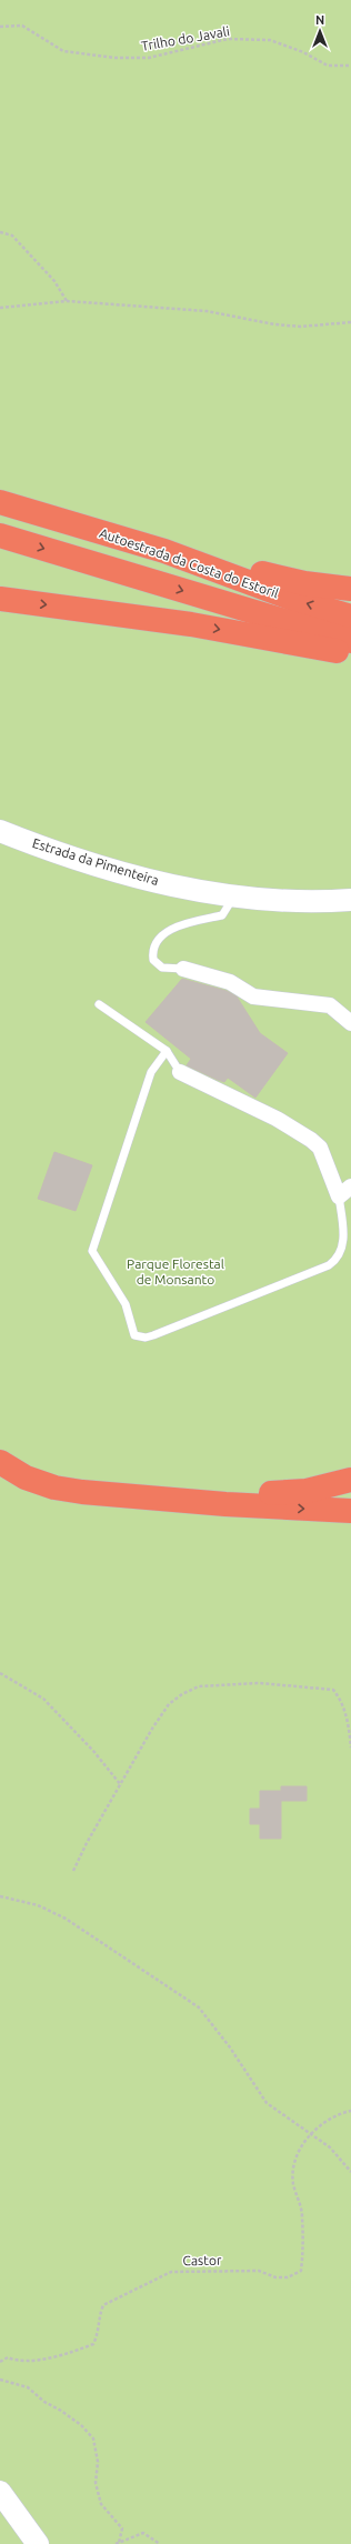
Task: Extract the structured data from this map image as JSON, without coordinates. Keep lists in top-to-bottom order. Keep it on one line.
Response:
{"streets":{"highway":["Autoestrada da Costa do Estoril"],"main road":["Estrada da Pimenteira"],"path":["Trilho do Javali","Castor"]},"parks":["Parque Florestal de Monsanto"],"north":"top"}
